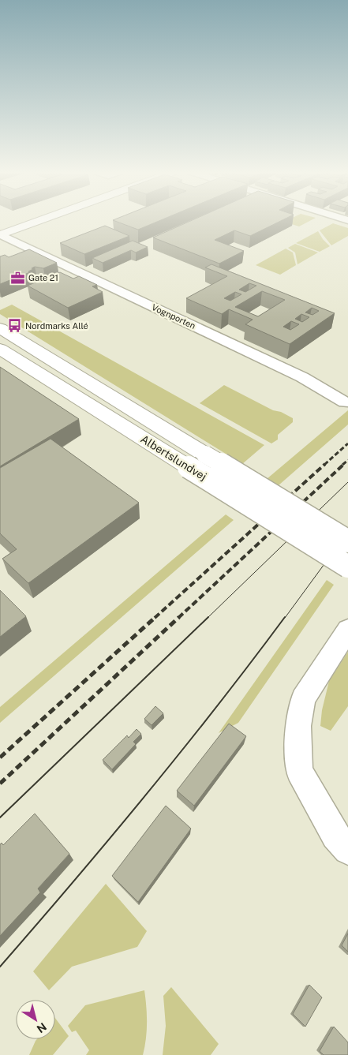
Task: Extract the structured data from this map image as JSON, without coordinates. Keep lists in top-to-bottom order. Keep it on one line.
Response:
{"streets":{"street":["Vognporten","Albertslundvej"]},"places":{"office":["Gate 21"],"bus stop":["Nordmarks Allé"]},"north":"bottom right"}
